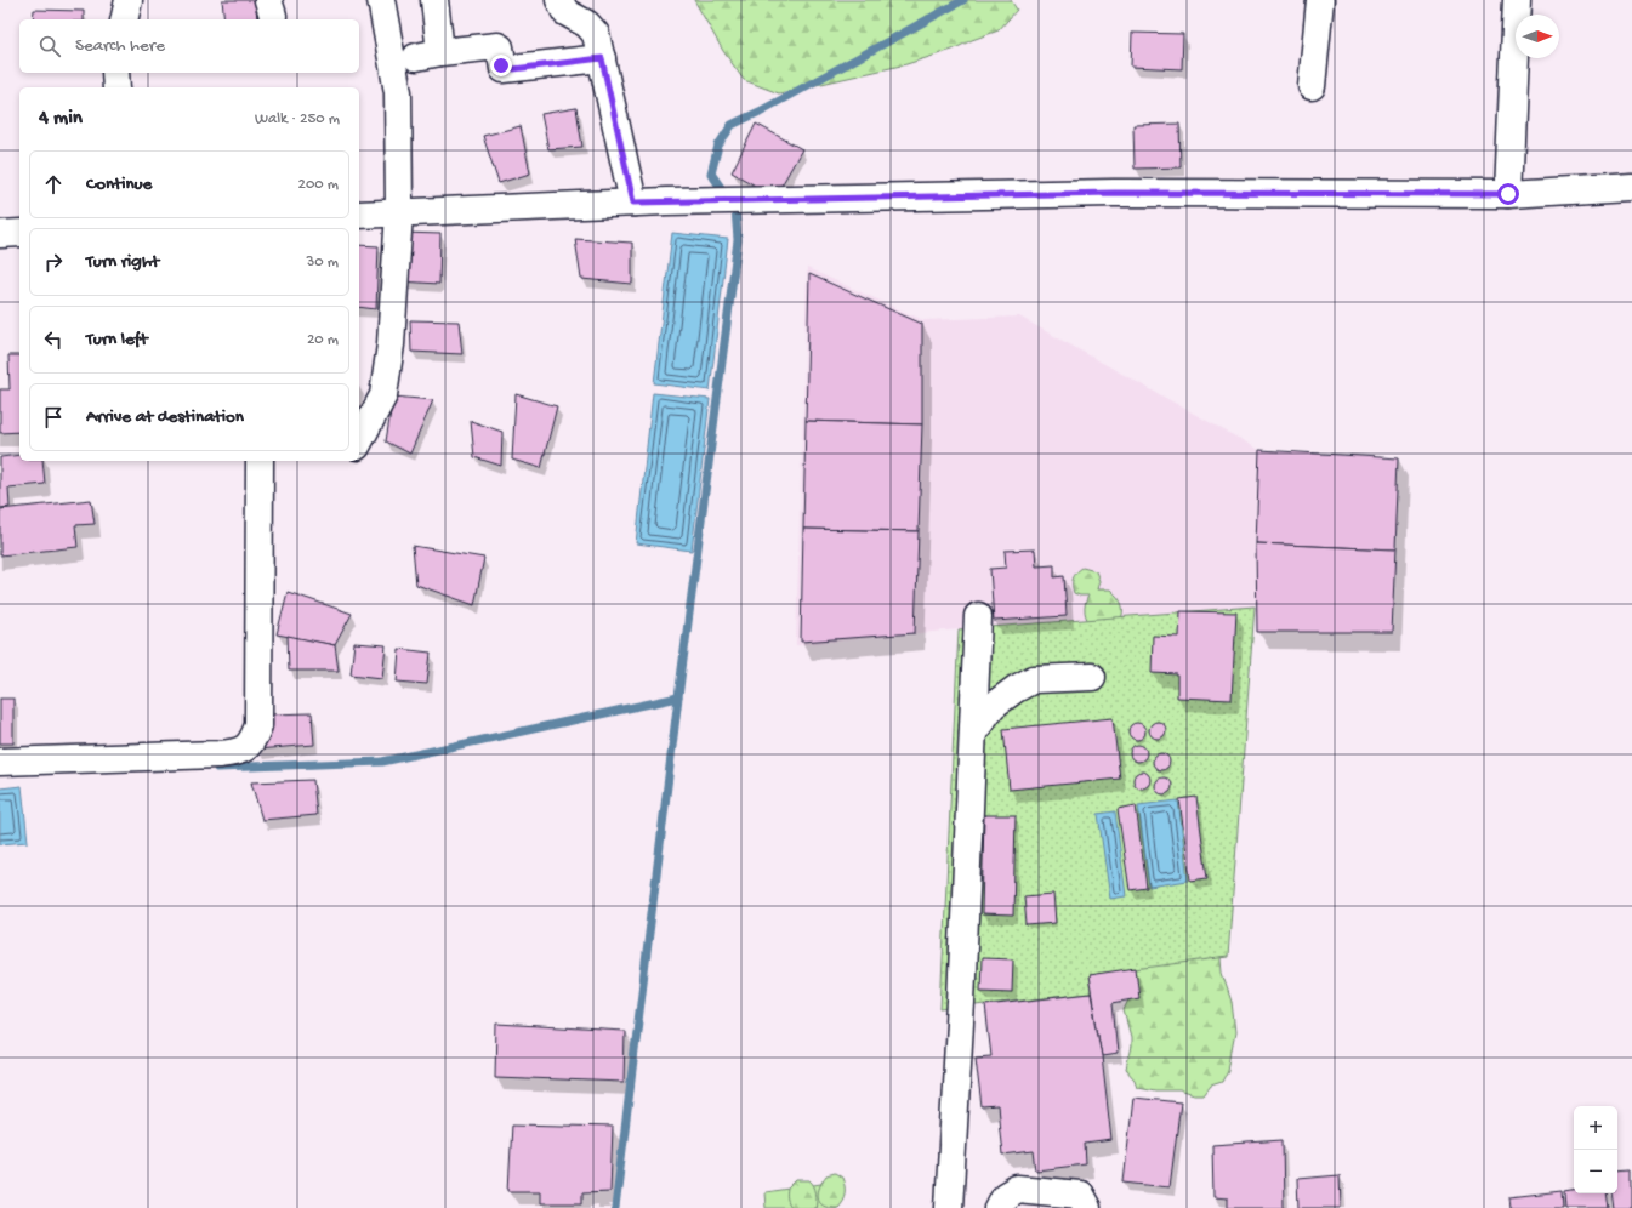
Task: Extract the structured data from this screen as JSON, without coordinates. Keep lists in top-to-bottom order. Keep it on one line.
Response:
{"north":"right","page":{"search":"Search here","heading":["4 min","Walk · 250 m"],"list":[["Continue","200 m"],["Turn right","30 m"],["Turn left","20 m"],"Arrive at destination"],"map_buttons":["+","−"]}}
